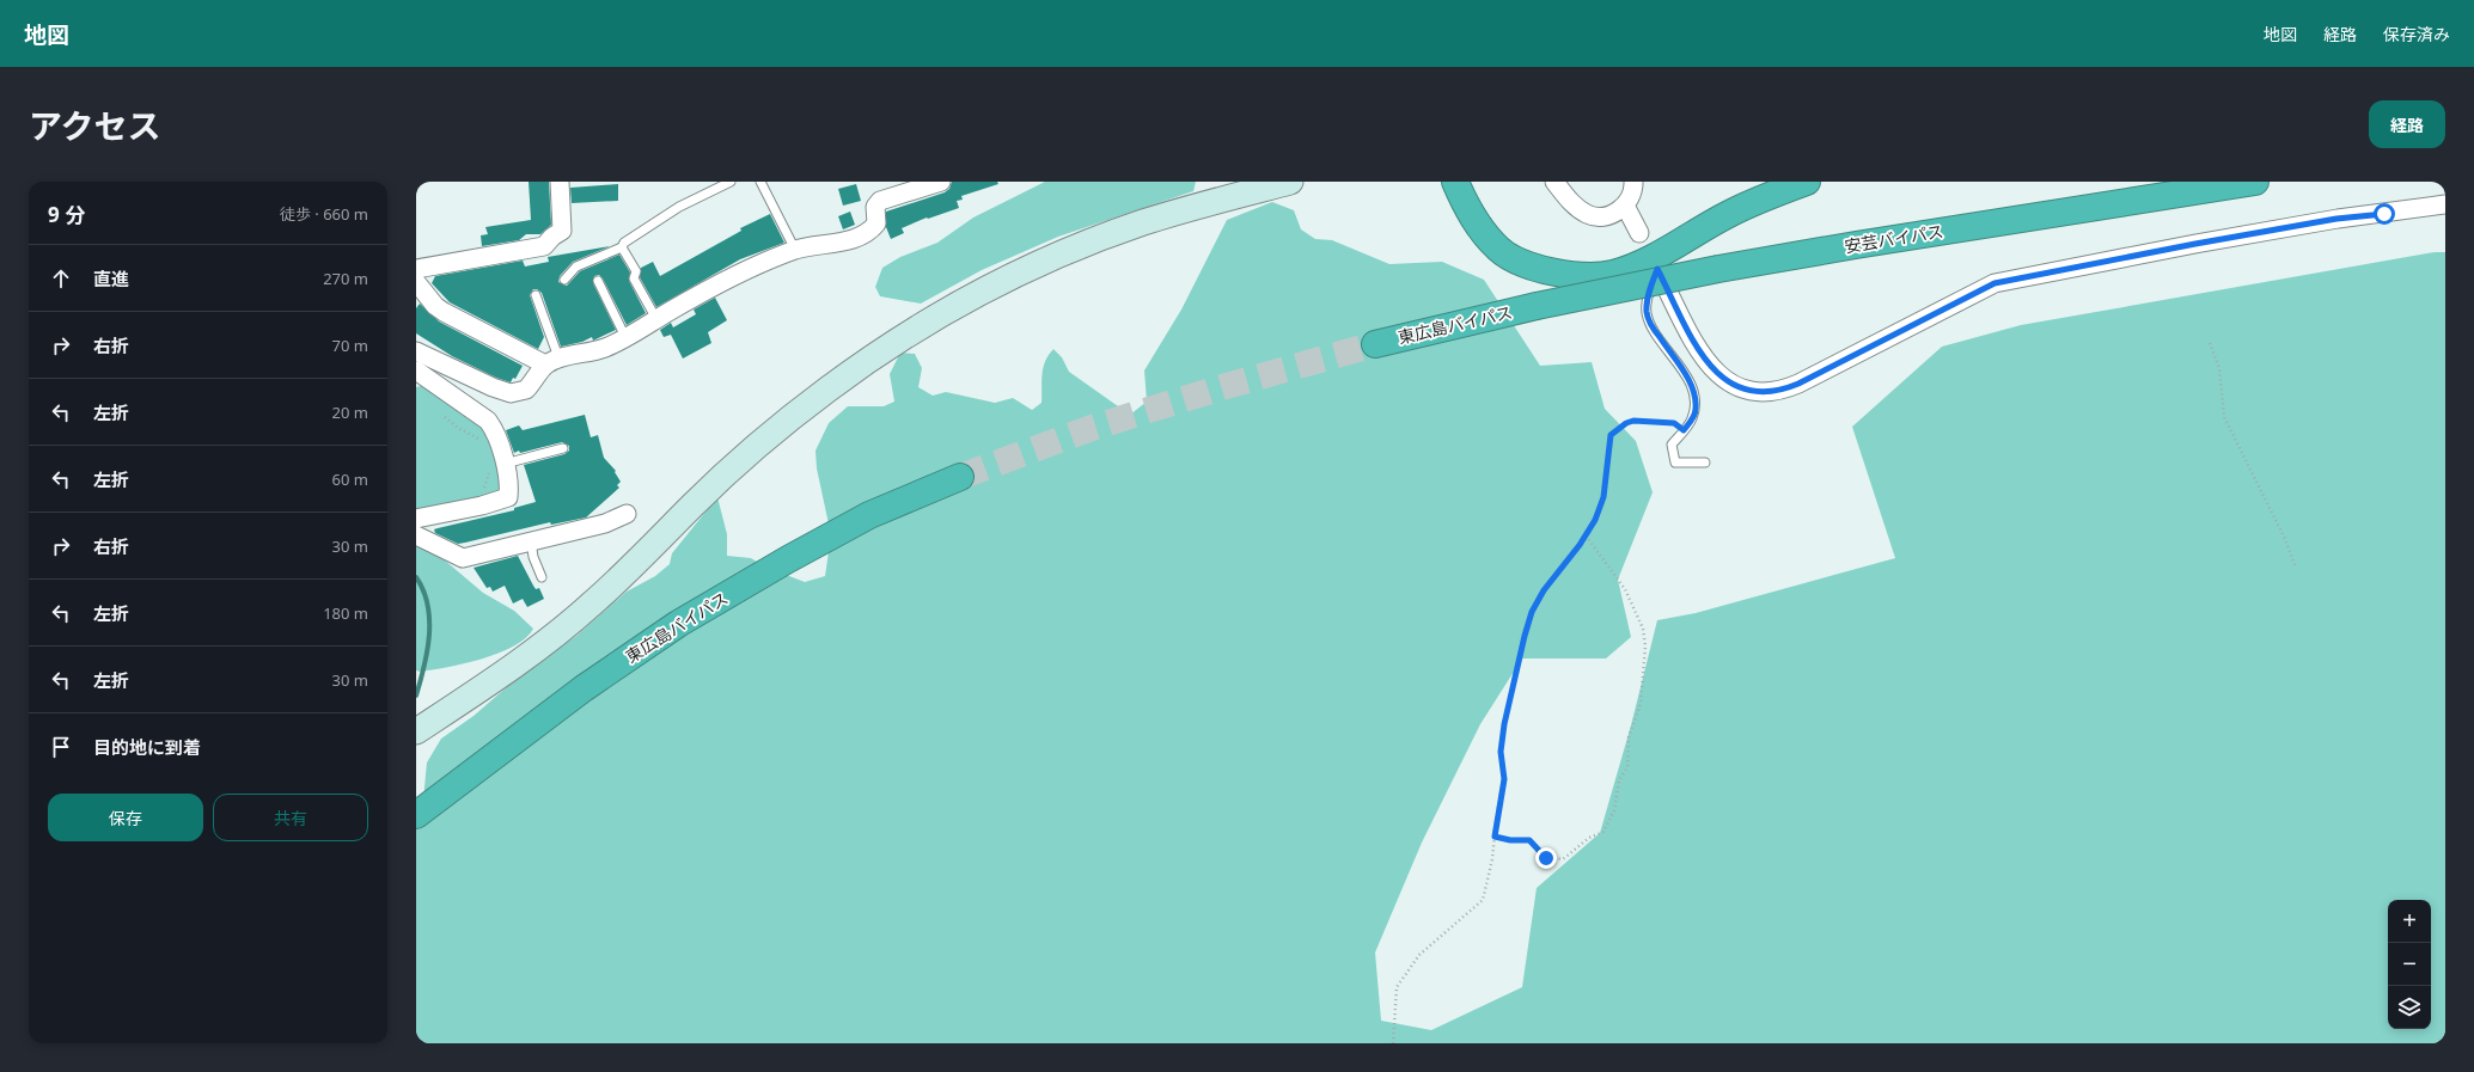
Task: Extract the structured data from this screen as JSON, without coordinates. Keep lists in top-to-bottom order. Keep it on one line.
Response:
{"streets":{"highway":["安芸バイパス","東広島バイパス"]},"crossings":[["安芸バイパス","東広島バイパス"]],"page":{"header":"地図","nav":["地図","経路","保存済み"],"title":"アクセス","buttons":["経路",["保存","共有"]],"heading":["9 分","徒歩 · 660 m"],"list":[["直進","270 m"],["右折","70 m"],["左折","20 m"],["左折","60 m"],["右折","30 m"],["左折","180 m"],["左折","30 m"],"目的地に到着"],"map_buttons":["+","−"]}}
